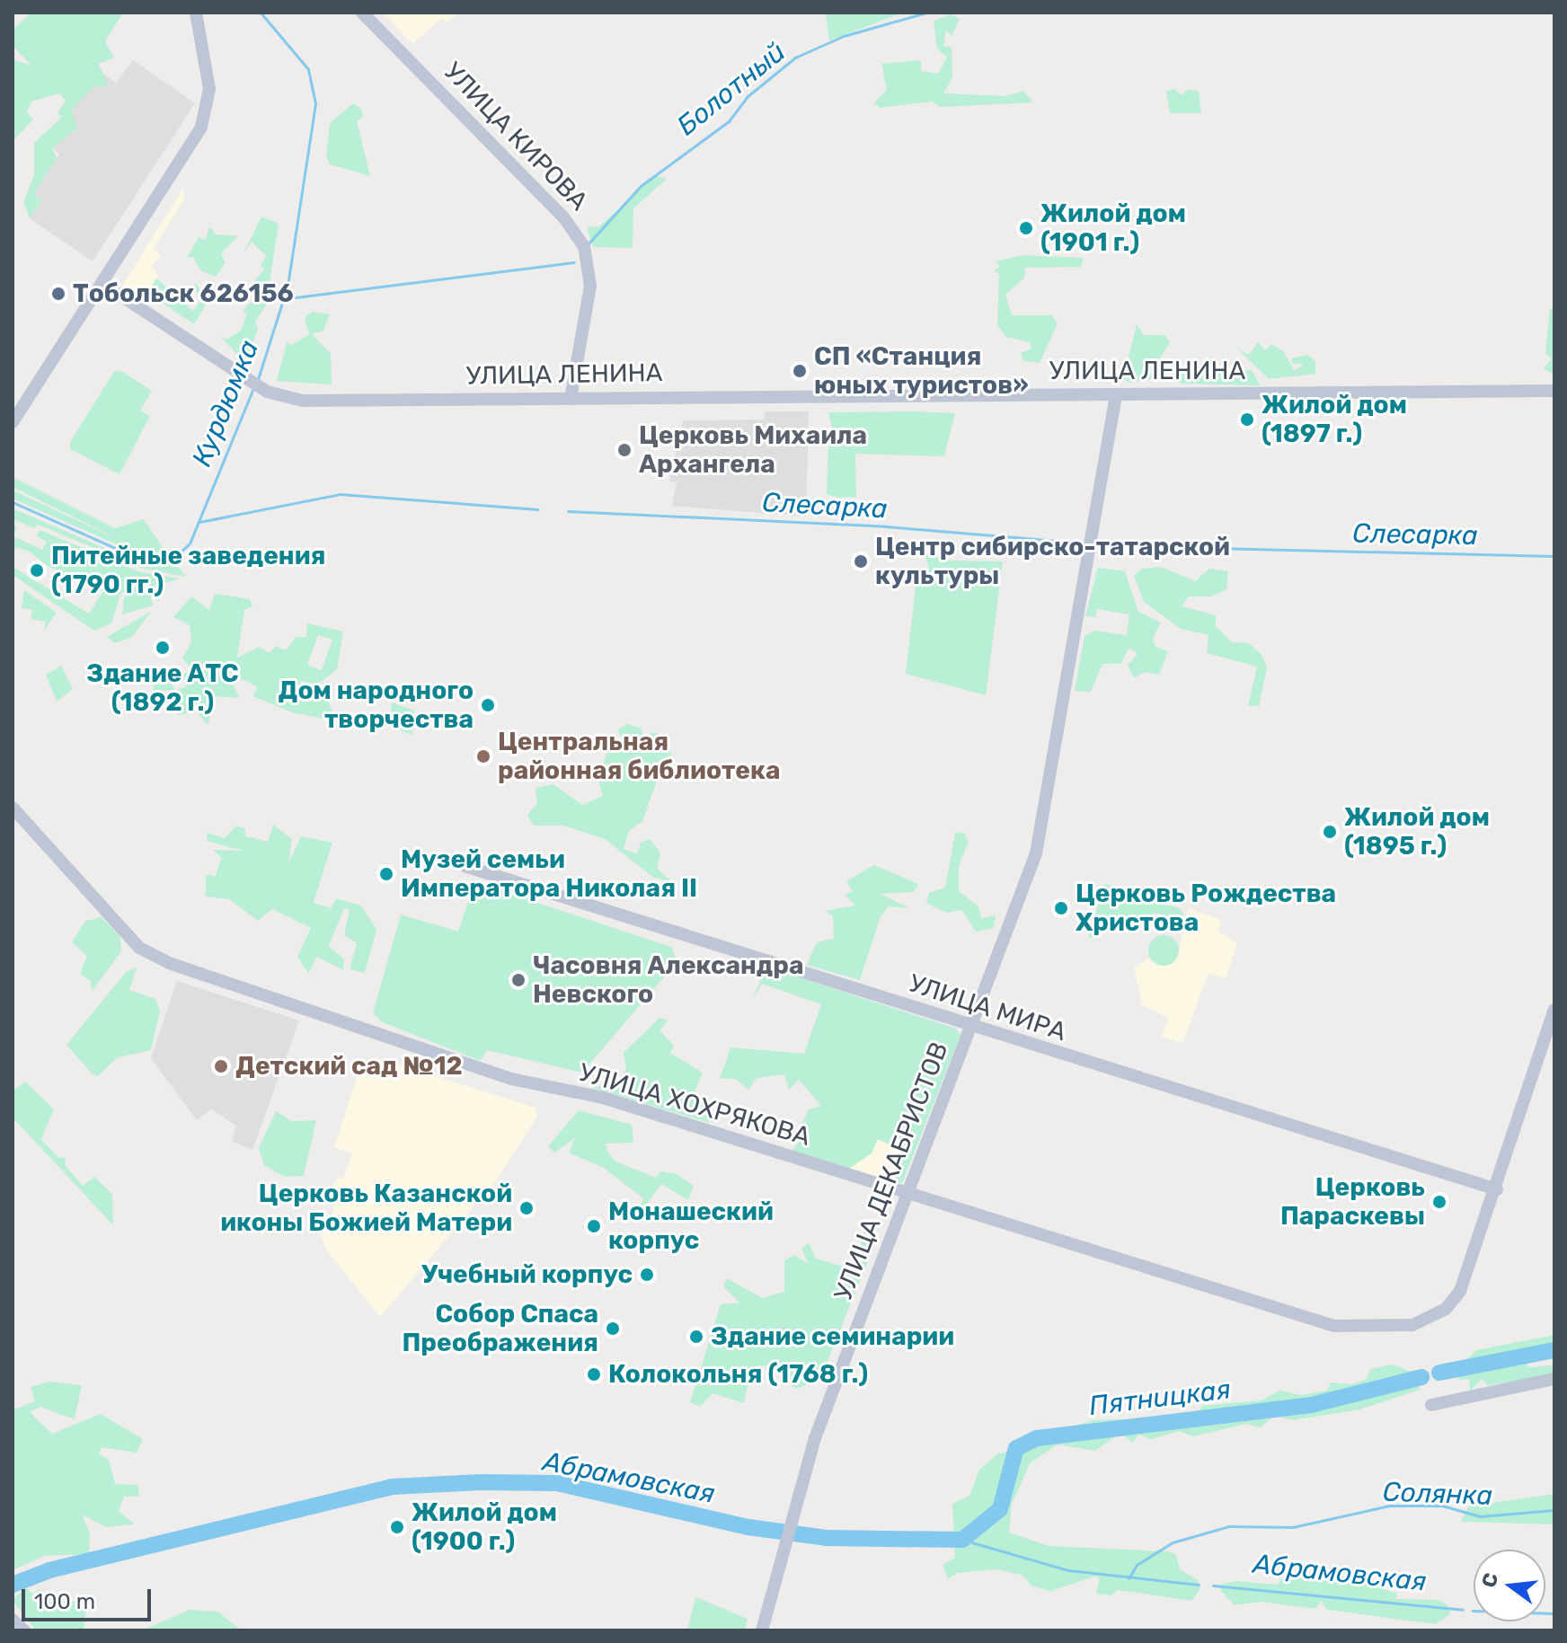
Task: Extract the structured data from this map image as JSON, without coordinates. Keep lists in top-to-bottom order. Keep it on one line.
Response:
{"streets":{"main road":["УЛИЦА КИРОВА","УЛИЦА ЛЕНИНА","УЛИЦА МИРА","УЛИЦА ХОХРЯКОВА","УЛИЦА ДЕКАБРИСТОВ"]},"crossings":[["УЛИЦА КИРОВА","УЛИЦА ЛЕНИНА"],["УЛИЦА ЛЕНИНА","УЛИЦА ДЕКАБРИСТОВ"],["УЛИЦА МИРА","УЛИЦА ХОХРЯКОВА"],["УЛИЦА МИРА","УЛИЦА ДЕКАБРИСТОВ"],["УЛИЦА ХОХРЯКОВА","УЛИЦА ДЕКАБРИСТОВ"]],"water":["Болотный","Курдюмка","Слесарка","Пятницкая","Абрамовская","Солянка"],"places":["Жилой дом (1901 г.)","Тобольск 626156","СП «Станция юных туристов»","Жилой дом (1897 г.)","Церковь Михаила Архангела","Центр сибирско-татарской культуры","Питейные заведения (1790 гг.)","Здание АТС (1892 г.)","Дом народного творчества","Центральная районная библиотека","Жилой дом (1895 г.)","Музей семьи Императора Николая II","Церковь Рождества Христова","Часовня Александра Невского","Детский сад №12","Церковь Параскевы","Церковь Казанской иконы Божией Матери","Монашеский корпус","Учебный корпус","Собор Спаса Преображения","Здание семинарии","Колокольня (1768 г.)","Жилой дом (1900 г.)"],"scale_bar":"100 m","north":"left"}
